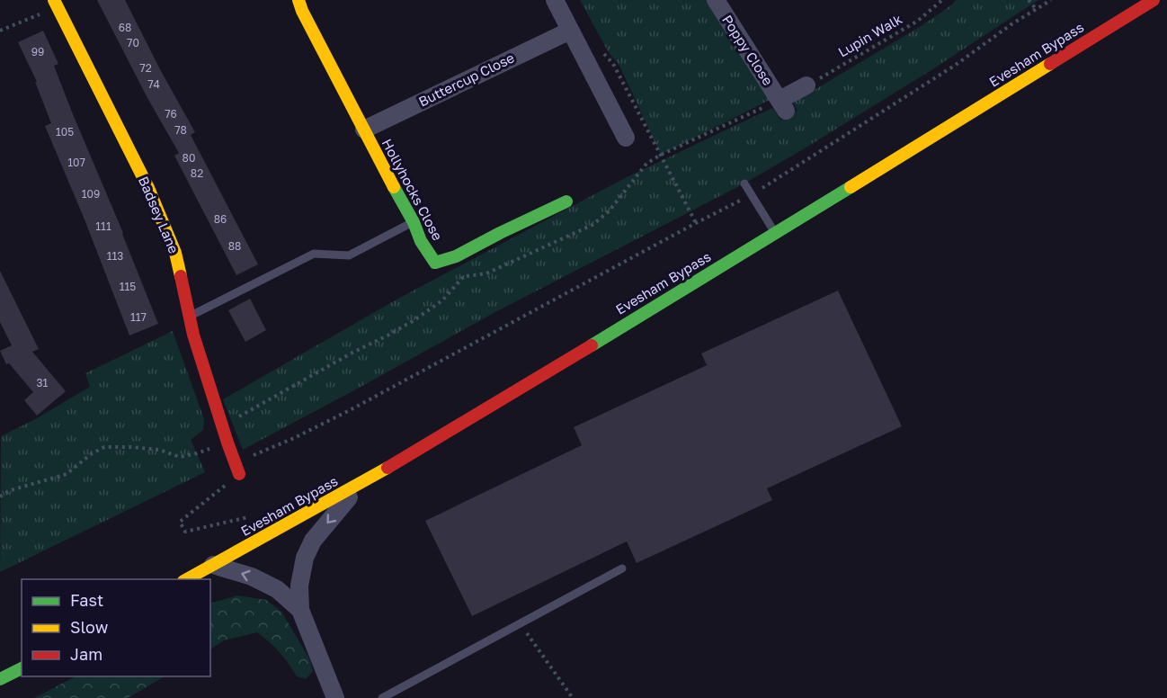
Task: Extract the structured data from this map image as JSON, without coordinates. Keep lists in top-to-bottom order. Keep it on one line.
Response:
{"streets":{"main road":["Evesham Bypass","Hollyhocks Close","Badsey Lane"],"street":["Poppy Close","Buttercup Close"],"path":["Lupin Walk"]},"crossings":[["Lupin Walk","Poppy Close"],["Buttercup Close","Hollyhocks Close"]],"house_numbers":["68","70","99","72","74","76","78","105","80","107","82","109","86","111","88","113","115","117","31"],"legend":["Fast","Slow","Jam"]}
